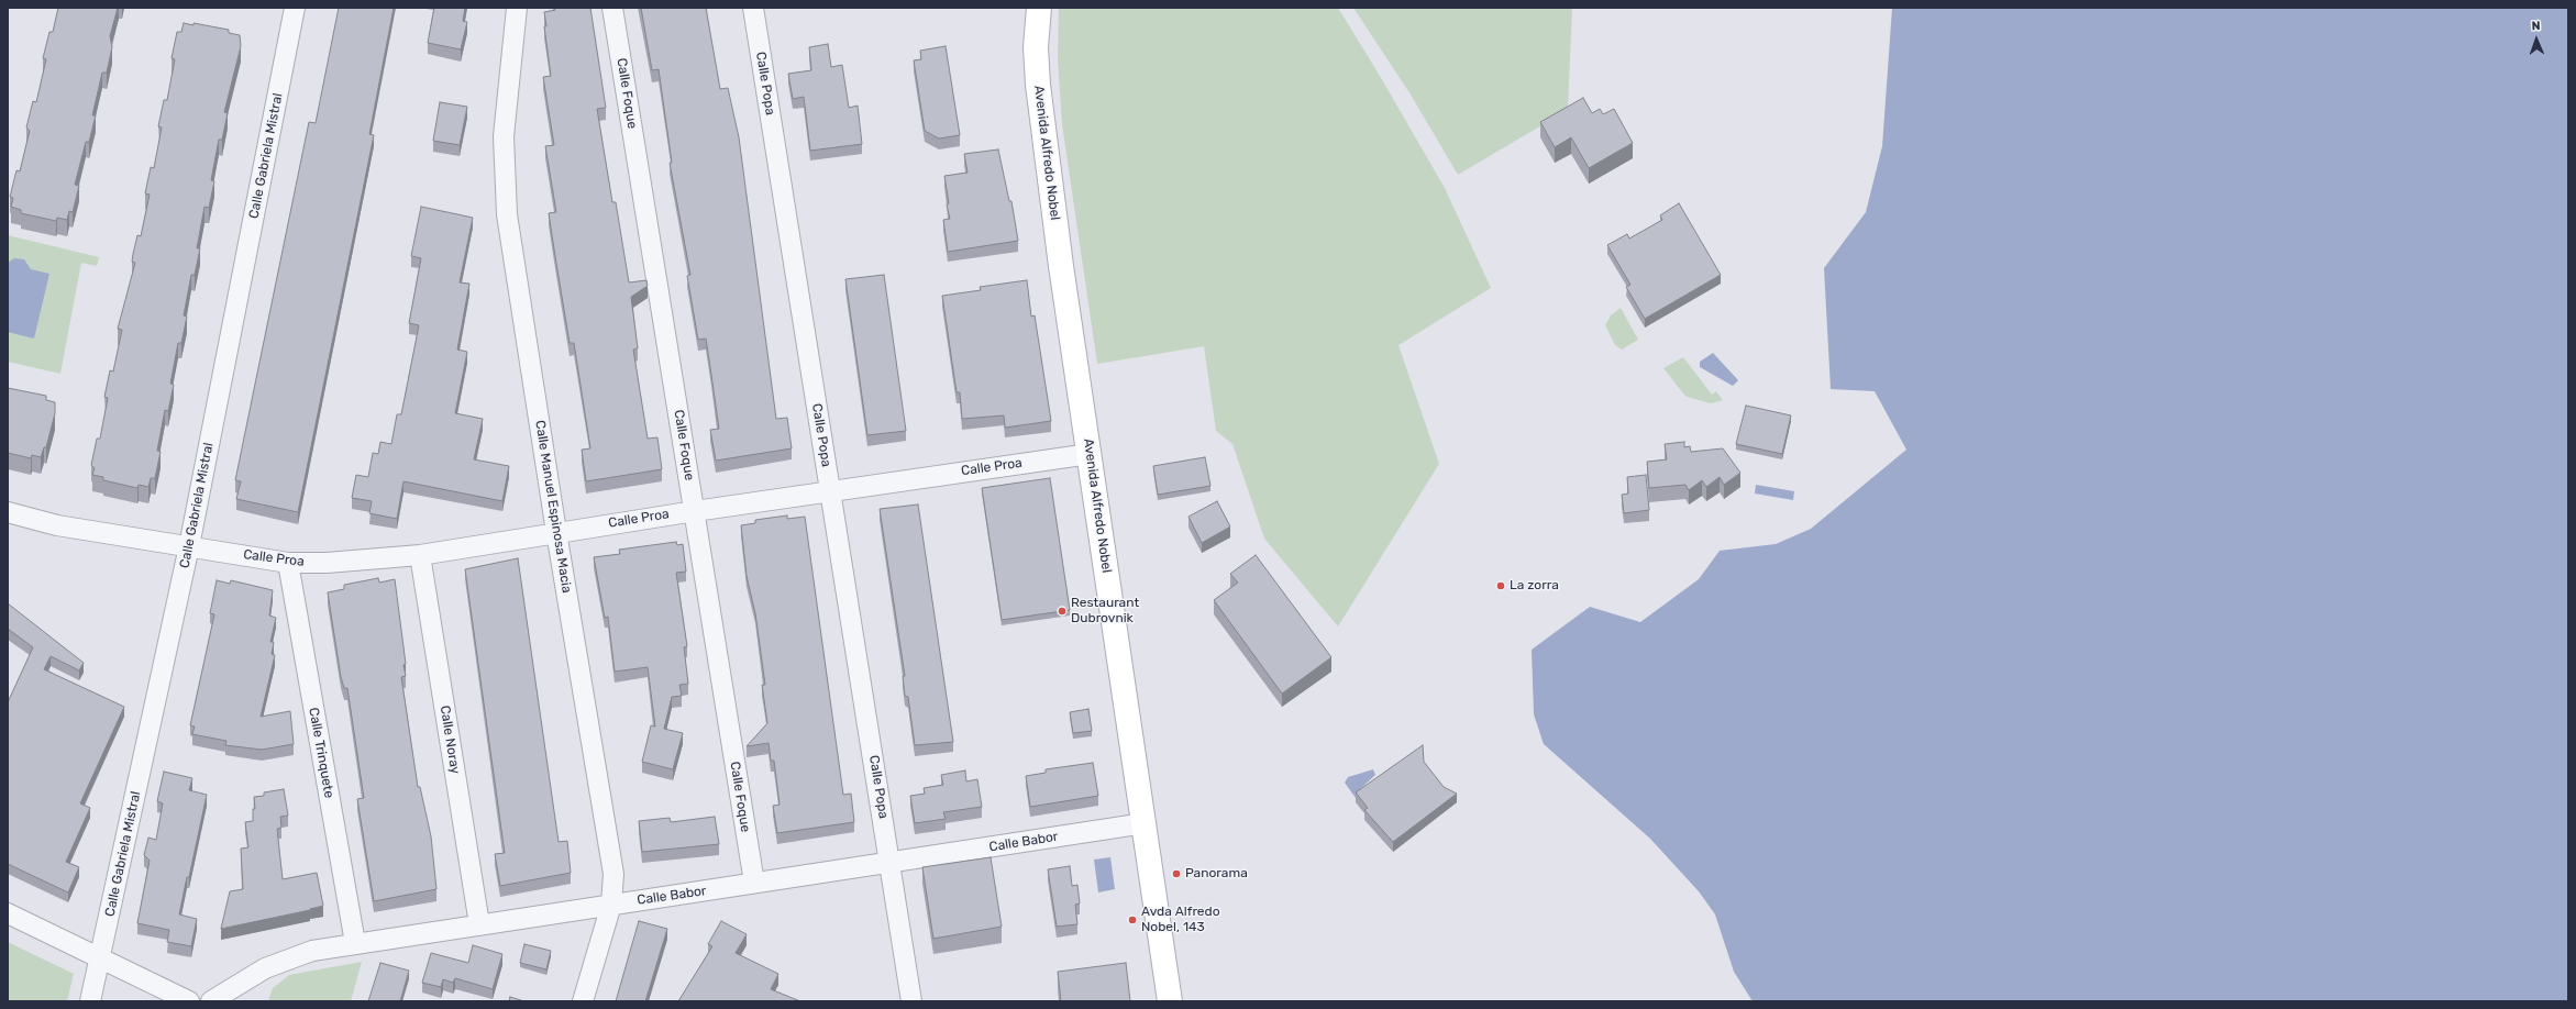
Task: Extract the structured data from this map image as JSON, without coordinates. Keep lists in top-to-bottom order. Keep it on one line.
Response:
{"streets":{"main road":["Avenida Alfredo Nobel"],"street":["Calle Popa","Calle Foque","Calle Gabriela Mistral","Calle Proa","Calle Manuel Espinosa Macia","Calle Noray","Calle Trinquete","Calle Babor"]},"crossings":[["Calle Popa","Calle Proa"],["Calle Popa","Calle Babor"],["Calle Foque","Calle Proa"],["Calle Foque","Calle Babor"],["Avenida Alfredo Nobel","Calle Proa"],["Avenida Alfredo Nobel","Calle Babor"],["Calle Gabriela Mistral","Calle Proa"],["Calle Proa","Calle Manuel Espinosa Macia"],["Calle Proa","Calle Noray"],["Calle Proa","Calle Trinquete"],["Calle Manuel Espinosa Macia","Calle Babor"],["Calle Noray","Calle Babor"],["Calle Trinquete","Calle Babor"]],"places":["La zorra","Restaurant Dubrovnik","Panorama","Avda Alfredo Nobel, 143"],"north":"top"}
